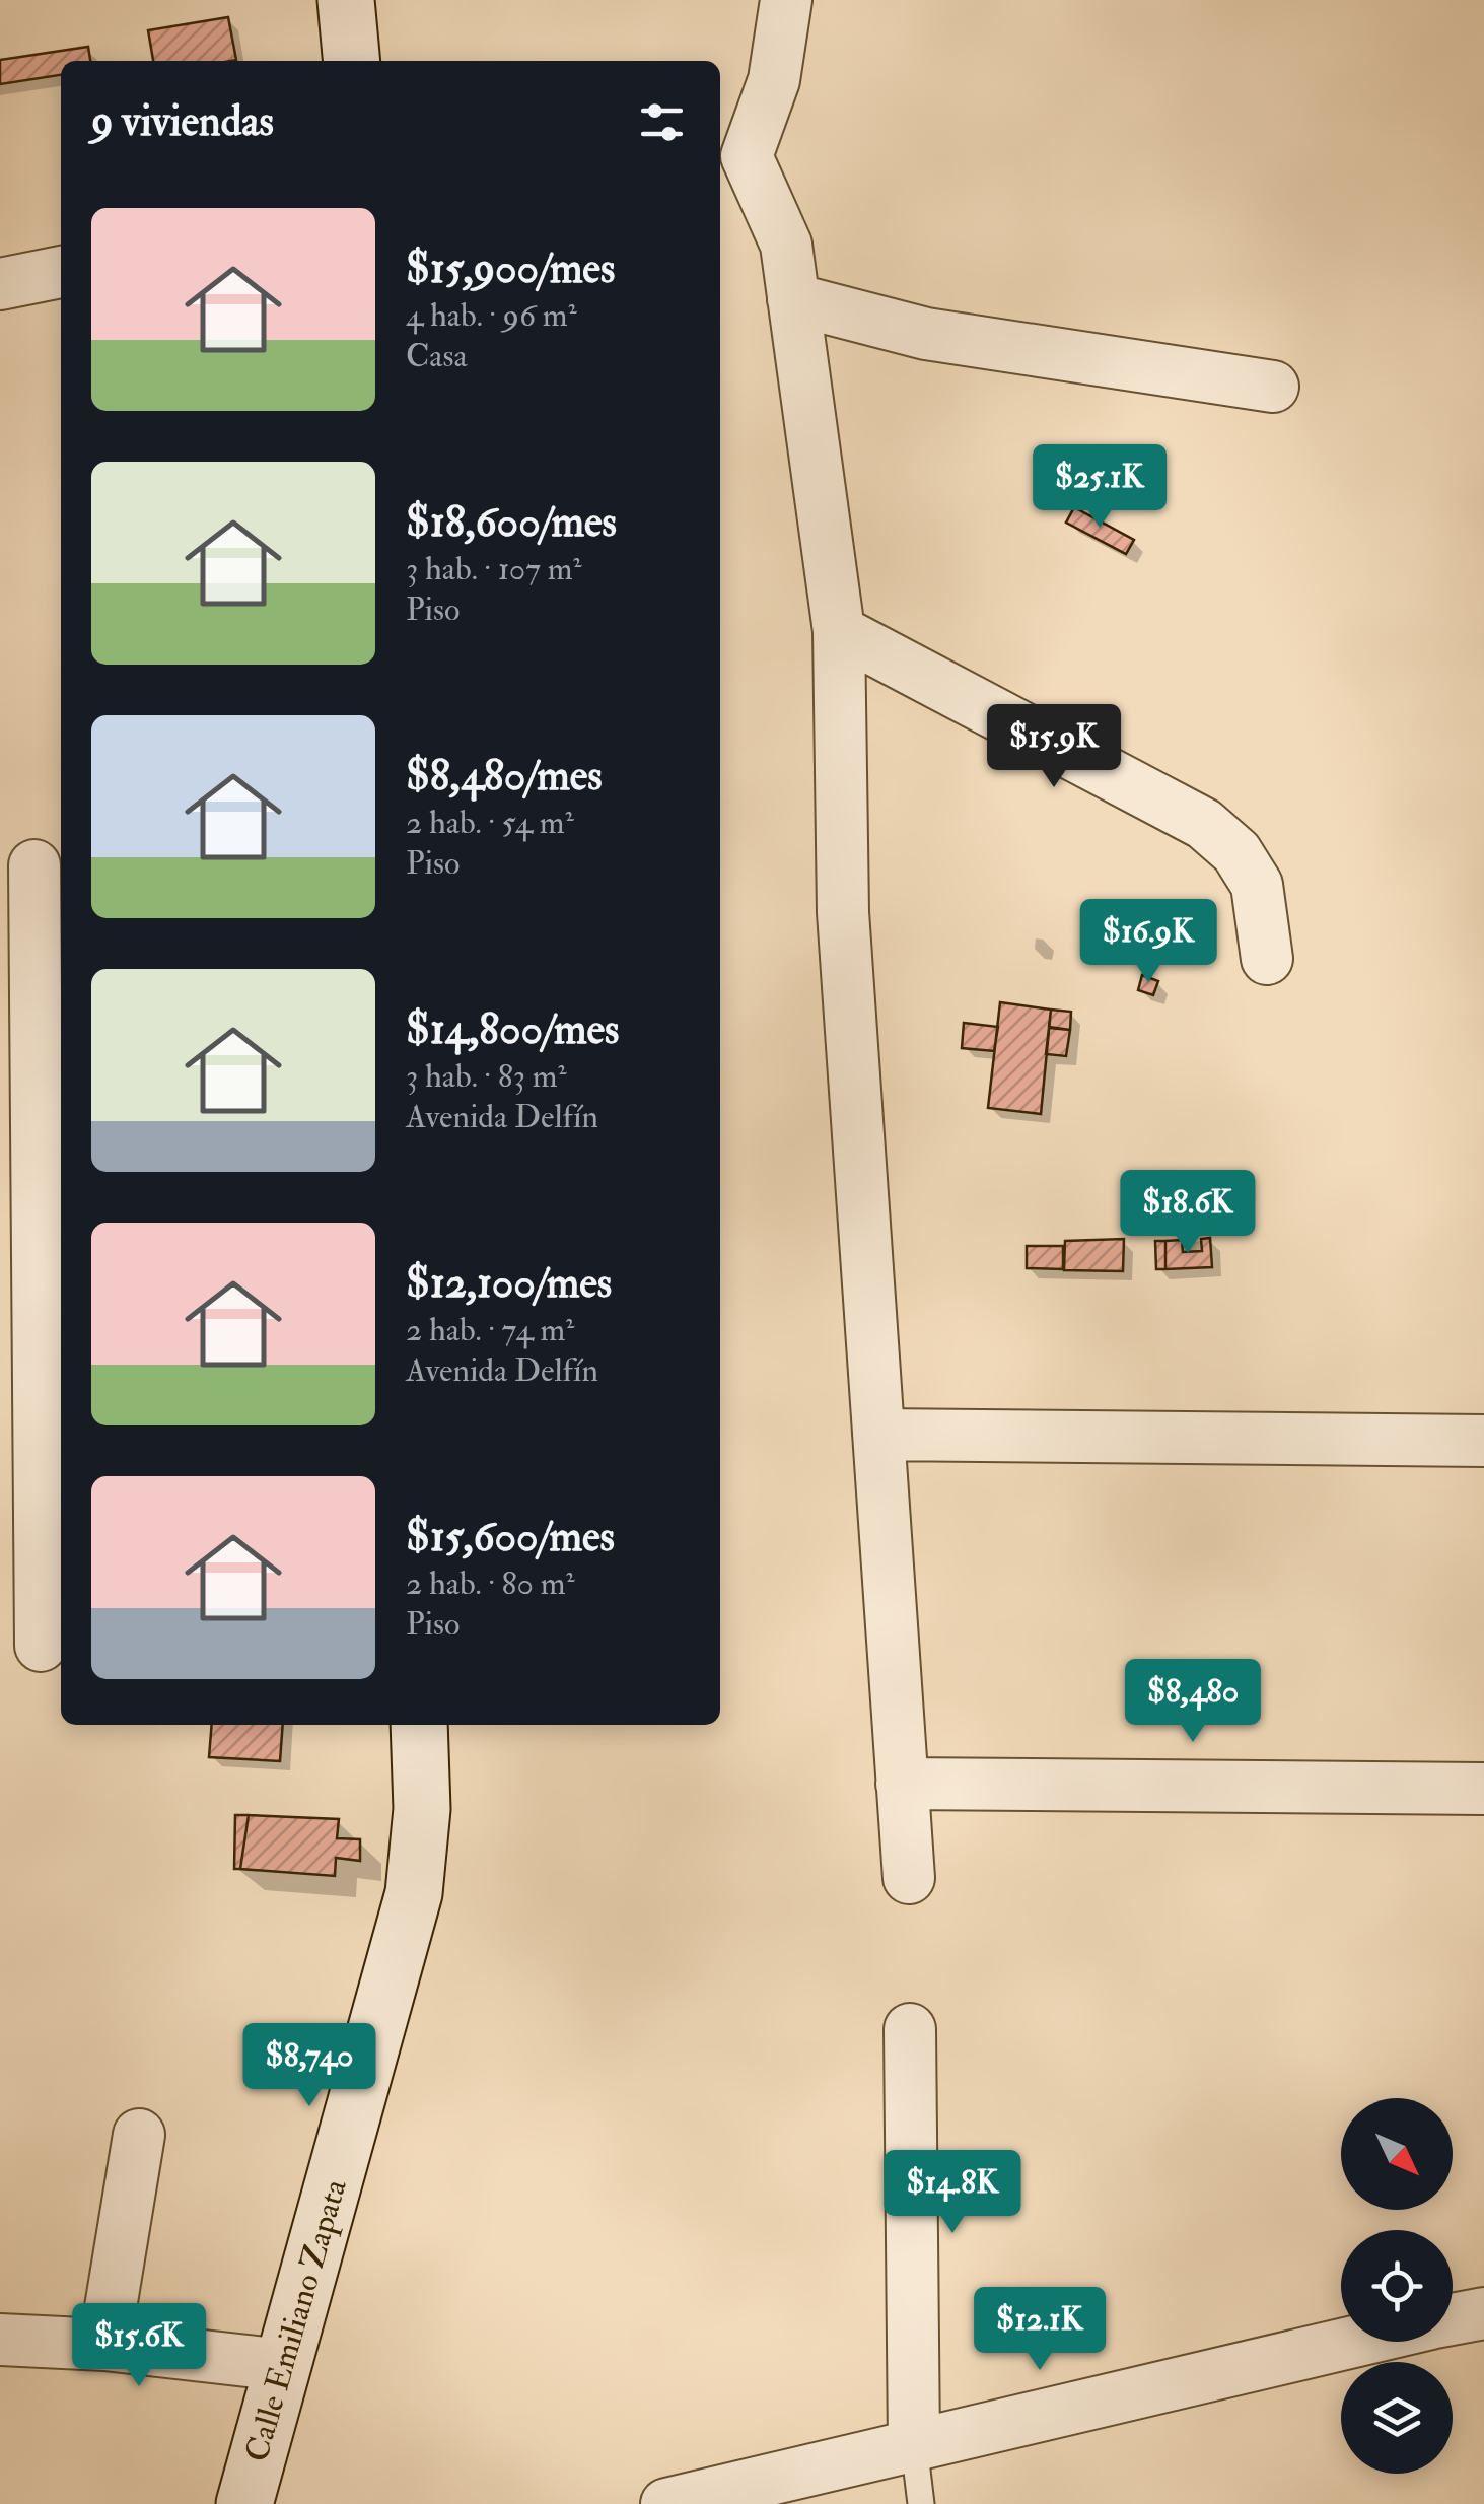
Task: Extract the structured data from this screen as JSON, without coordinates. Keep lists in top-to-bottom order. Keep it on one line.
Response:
{"streets":{"main road":["Calle Emiliano Zapata"]},"north":"bottom right","page":{"heading":"9 viviendas","list":[{"name":"$15,900/mes","note":"4 hab. · 96 m² · Casa"},{"name":"$18,600/mes","note":"3 hab. · 107 m² · Piso"},{"name":"$8,480/mes","note":"2 hab. · 54 m² · Piso"},{"name":"$14,800/mes","note":"3 hab. · 83 m² · Avenida Delfín"},{"name":"$12,100/mes","note":"2 hab. · 74 m² · Avenida Delfín"},{"name":"$15,600/mes","note":"2 hab. · 80 m² · Piso"}],"price":["$25.1K","$15.9K","$16.9K","$18.6K","$8,480","$8,740","$14.8K","$12.1K","$15.6K"]}}
